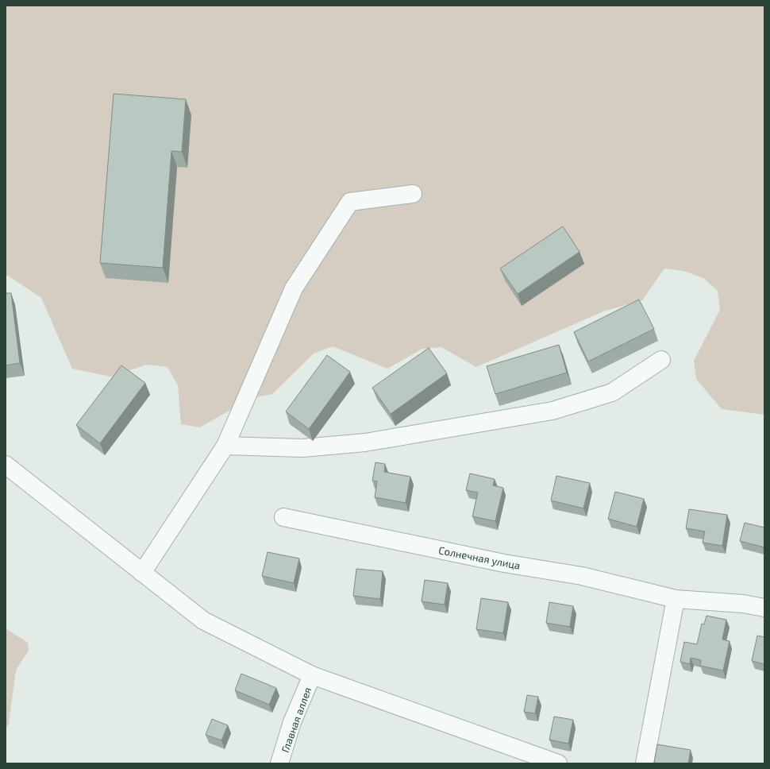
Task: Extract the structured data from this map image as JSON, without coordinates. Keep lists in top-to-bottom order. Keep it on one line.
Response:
{"streets":{"street":["Солнечная улица","Главная аллея"]}}
